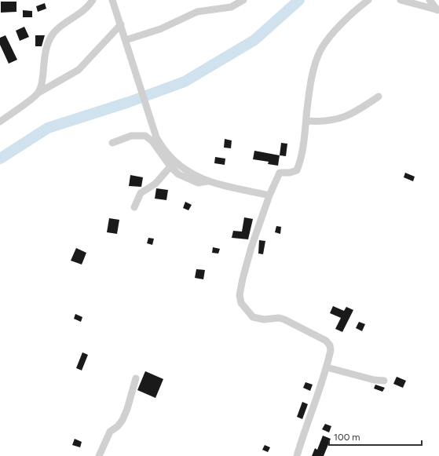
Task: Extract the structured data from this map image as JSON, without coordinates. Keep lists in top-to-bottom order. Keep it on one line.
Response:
{"scale_bar":"100 m"}
